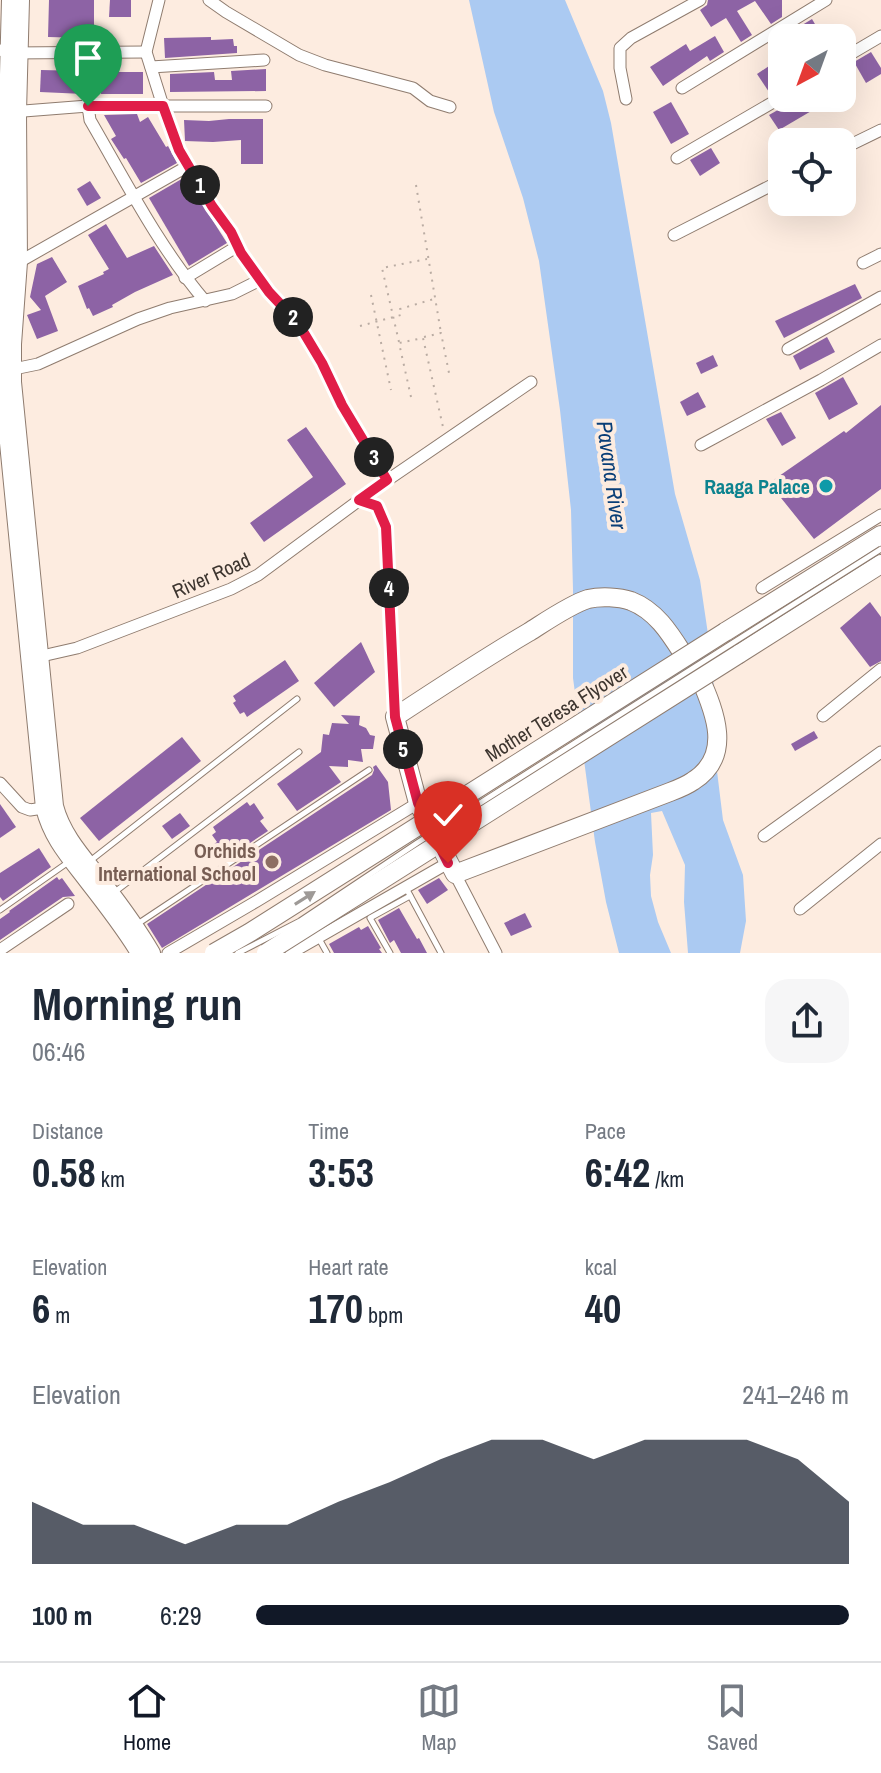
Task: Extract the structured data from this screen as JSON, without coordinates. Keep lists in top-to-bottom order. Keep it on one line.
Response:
{"streets":{"main road":["Mother Teresa Flyover"],"street":["River Road"]},"water":["Pavana River"],"places":["Raaga Palace","Orchids International School"],"north":"bottom left","page":{"pins":["1","2","3","4","5"],"heading":["Morning run","06:46"],"stats":[["Distance","0.58 km"],["Time","3:53"],["Pace","6:42 /km"],["Elevation","6 m"],["Heart rate","170 bpm"],["kcal","40"]],"chart":["Elevation","241–246 m"],"list":[{"name":"100 m","note":"6:29"}],"tabs":["Home","Map","Saved"]}}
